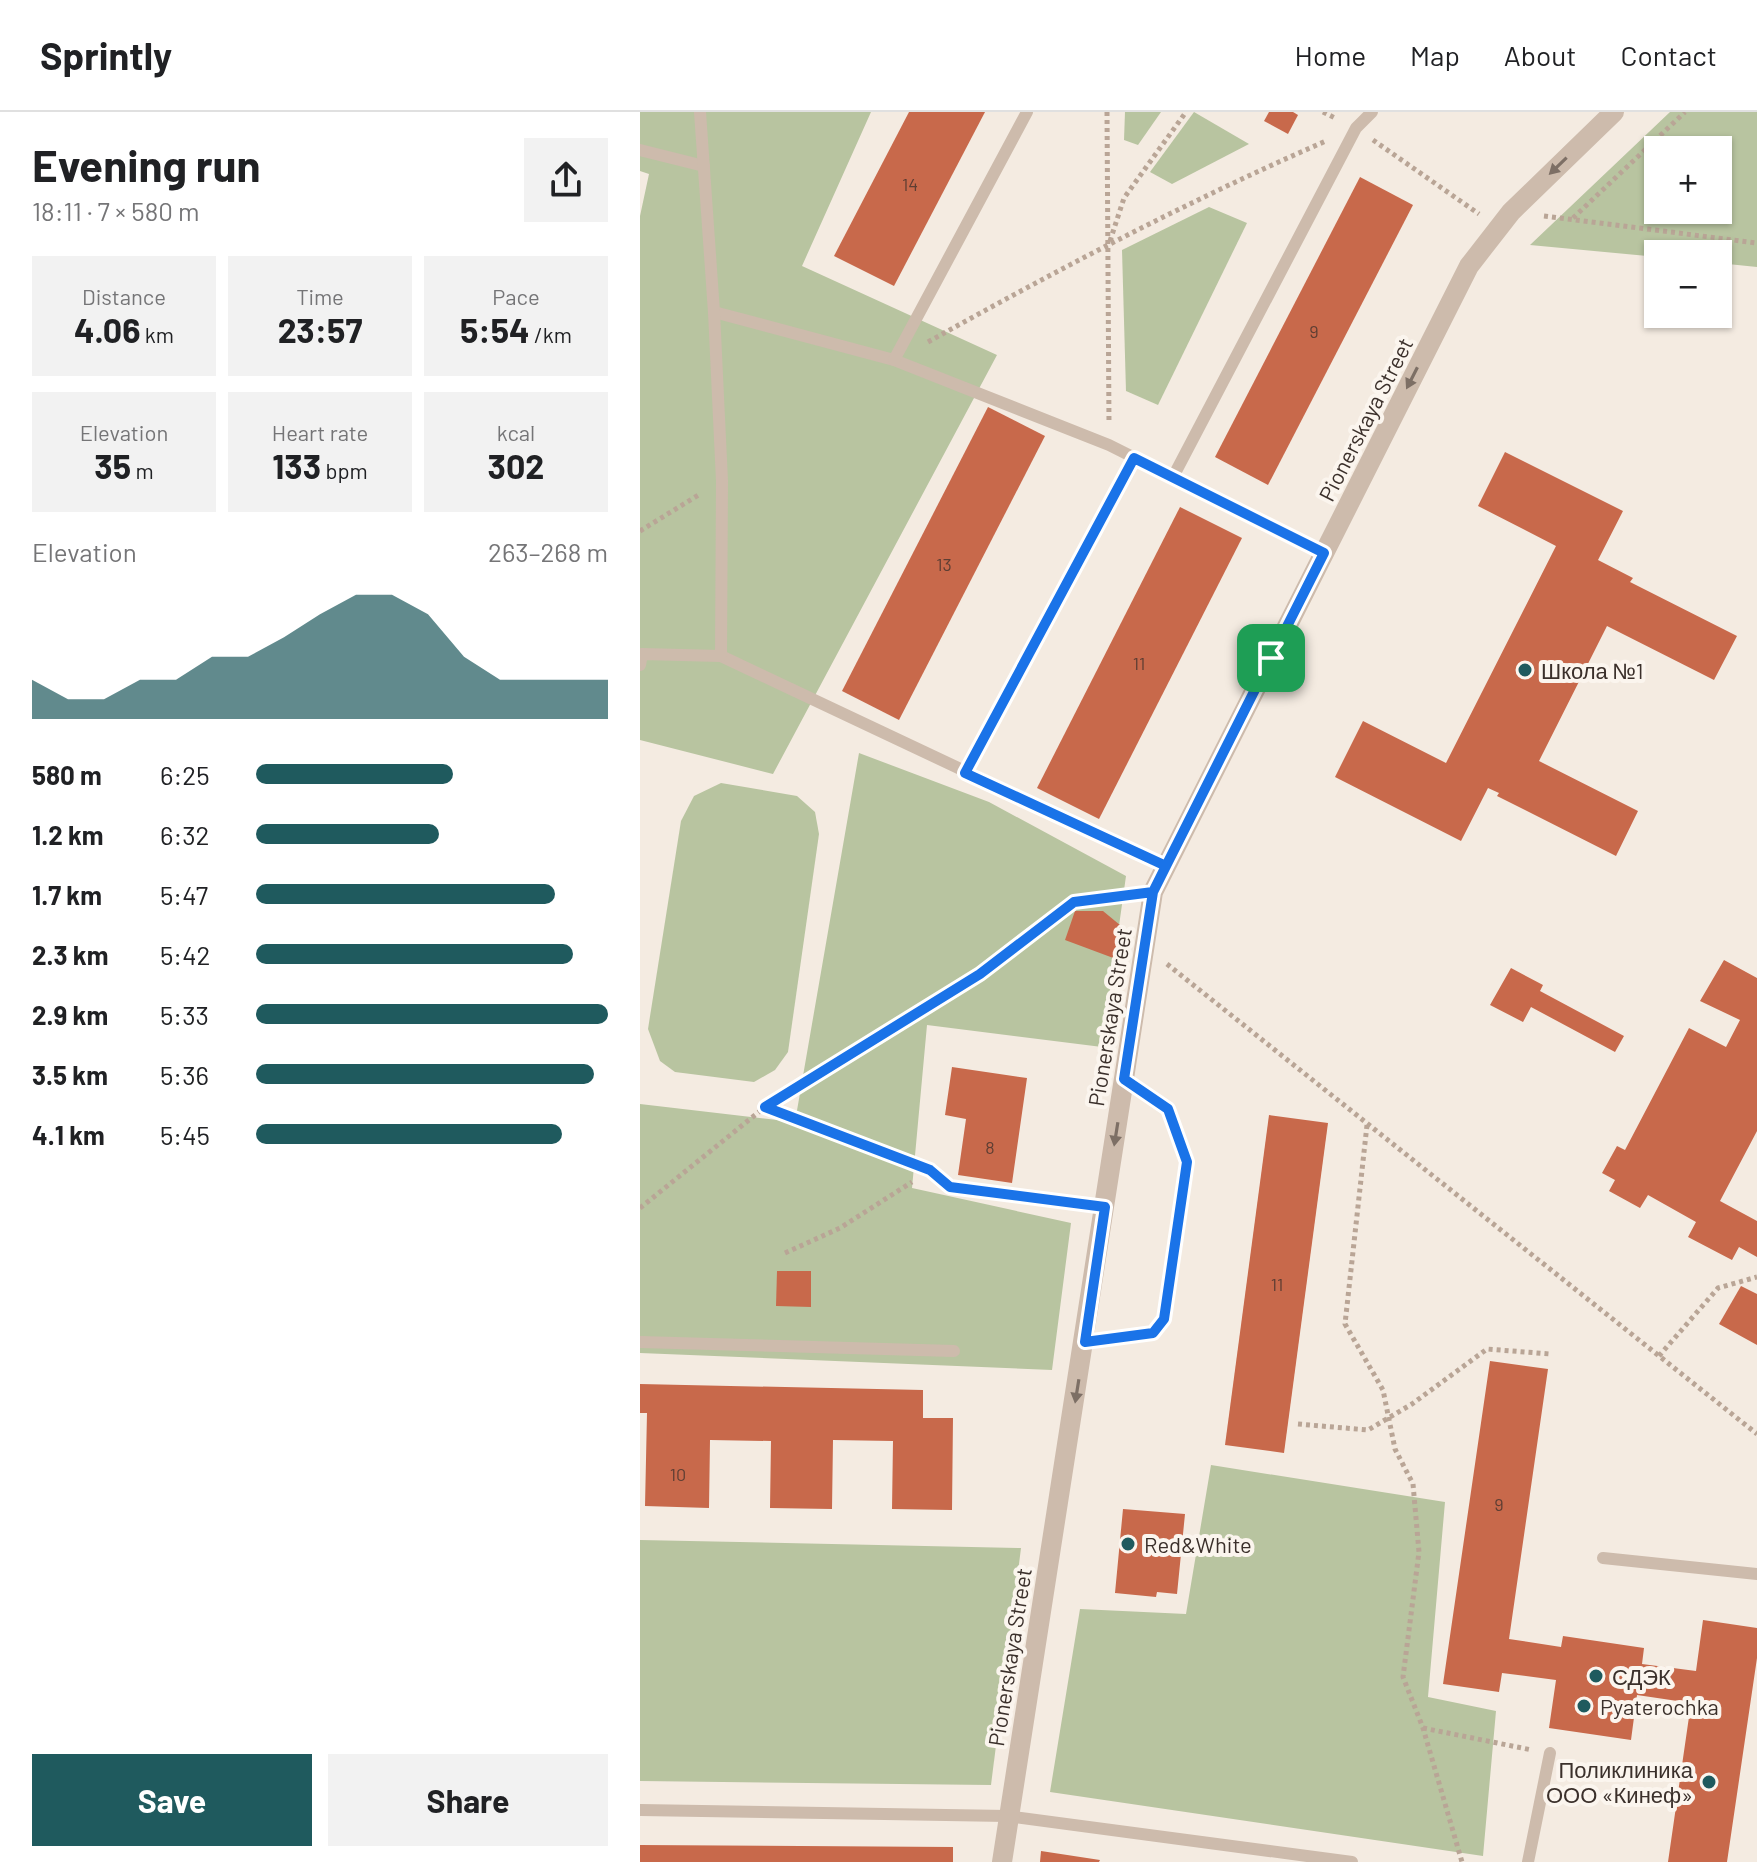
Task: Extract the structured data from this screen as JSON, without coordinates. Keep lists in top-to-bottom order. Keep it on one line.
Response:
{"streets":{"street":["Pionerskaya Street"]},"one_way":["Pionerskaya Street"],"places":["Школа №1","Red&White","СДЭК","Pyaterochka","Поликлиника ООО «Кинеф»"],"house_numbers":["14","9","13","11","8","11","10","9"],"page":{"header":"Sprintly","nav":["Home","Map","About","Contact"],"heading":["Evening run","18:11 · 7 × 580 m"],"map_buttons":["+","−"],"stats":[["Distance","4.06 km"],["Time","23:57"],["Pace","5:54 /km"],["Elevation","35 m"],["Heart rate","133 bpm"],["kcal","302"]],"chart":["Elevation","263–268 m"],"list":[{"name":"580 m","note":"6:25"},{"name":"1.2 km","note":"6:32"},{"name":"1.7 km","note":"5:47"},{"name":"2.3 km","note":"5:42"},{"name":"2.9 km","note":"5:33"},{"name":"3.5 km","note":"5:36"},{"name":"4.1 km","note":"5:45"}],"buttons":["Save","Share"]}}
